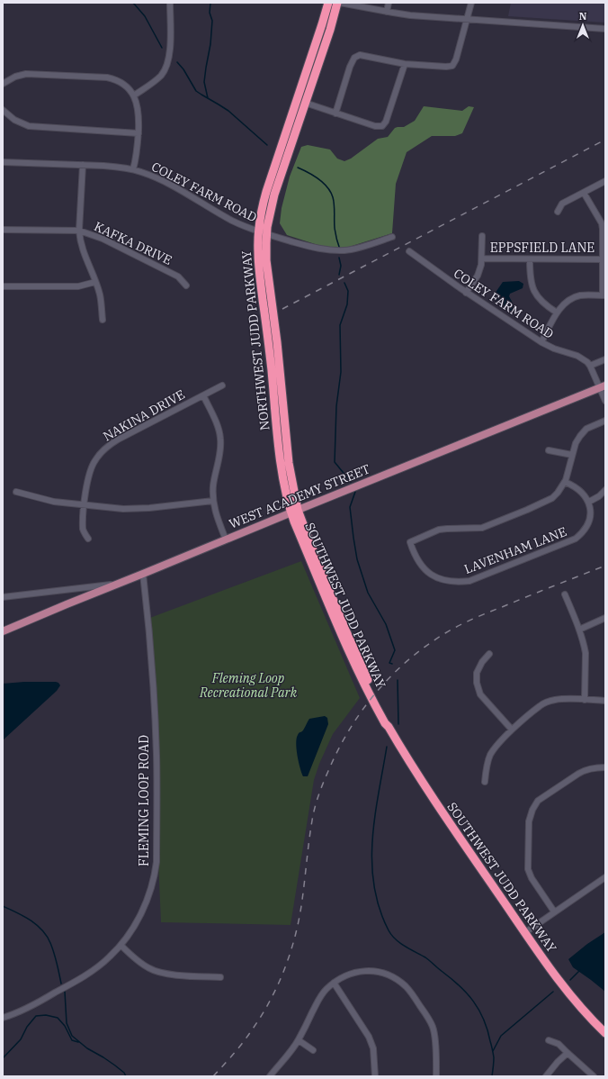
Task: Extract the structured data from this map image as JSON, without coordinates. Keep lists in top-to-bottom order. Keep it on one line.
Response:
{"streets":{"highway":["NORTHWEST JUDD PARKWAY","SOUTHWEST JUDD PARKWAY"],"main road":["WEST ACADEMY STREET"],"street":["COLEY FARM ROAD","KAFKA DRIVE","EPPSFIELD LANE","NAKINA DRIVE","LAVENHAM LANE","FLEMING LOOP ROAD"]},"crossings":[["COLEY FARM ROAD","NORTHWEST JUDD PARKWAY"],["NORTHWEST JUDD PARKWAY","WEST ACADEMY STREET"],["NORTHWEST JUDD PARKWAY","SOUTHWEST JUDD PARKWAY"],["WEST ACADEMY STREET","SOUTHWEST JUDD PARKWAY"],["WEST ACADEMY STREET","FLEMING LOOP ROAD"]],"parks":["Fleming Loop Recreational Park"],"north":"top"}
